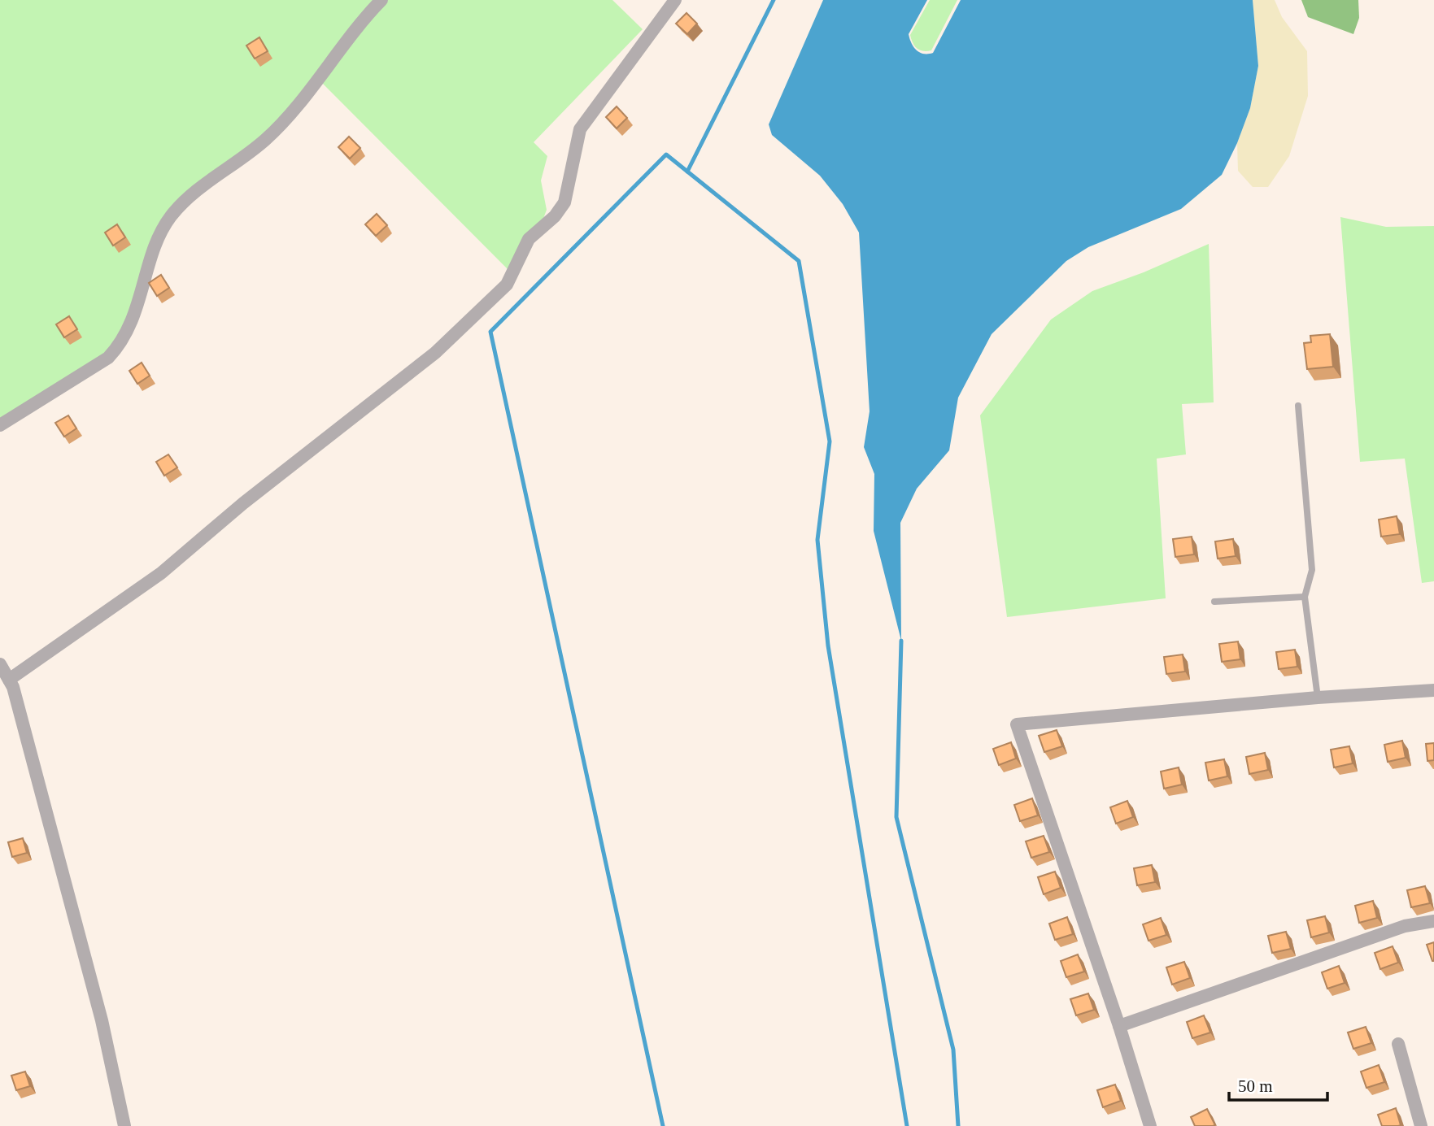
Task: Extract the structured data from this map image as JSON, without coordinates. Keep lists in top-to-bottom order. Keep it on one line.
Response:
{"scale_bar":"50 m"}
